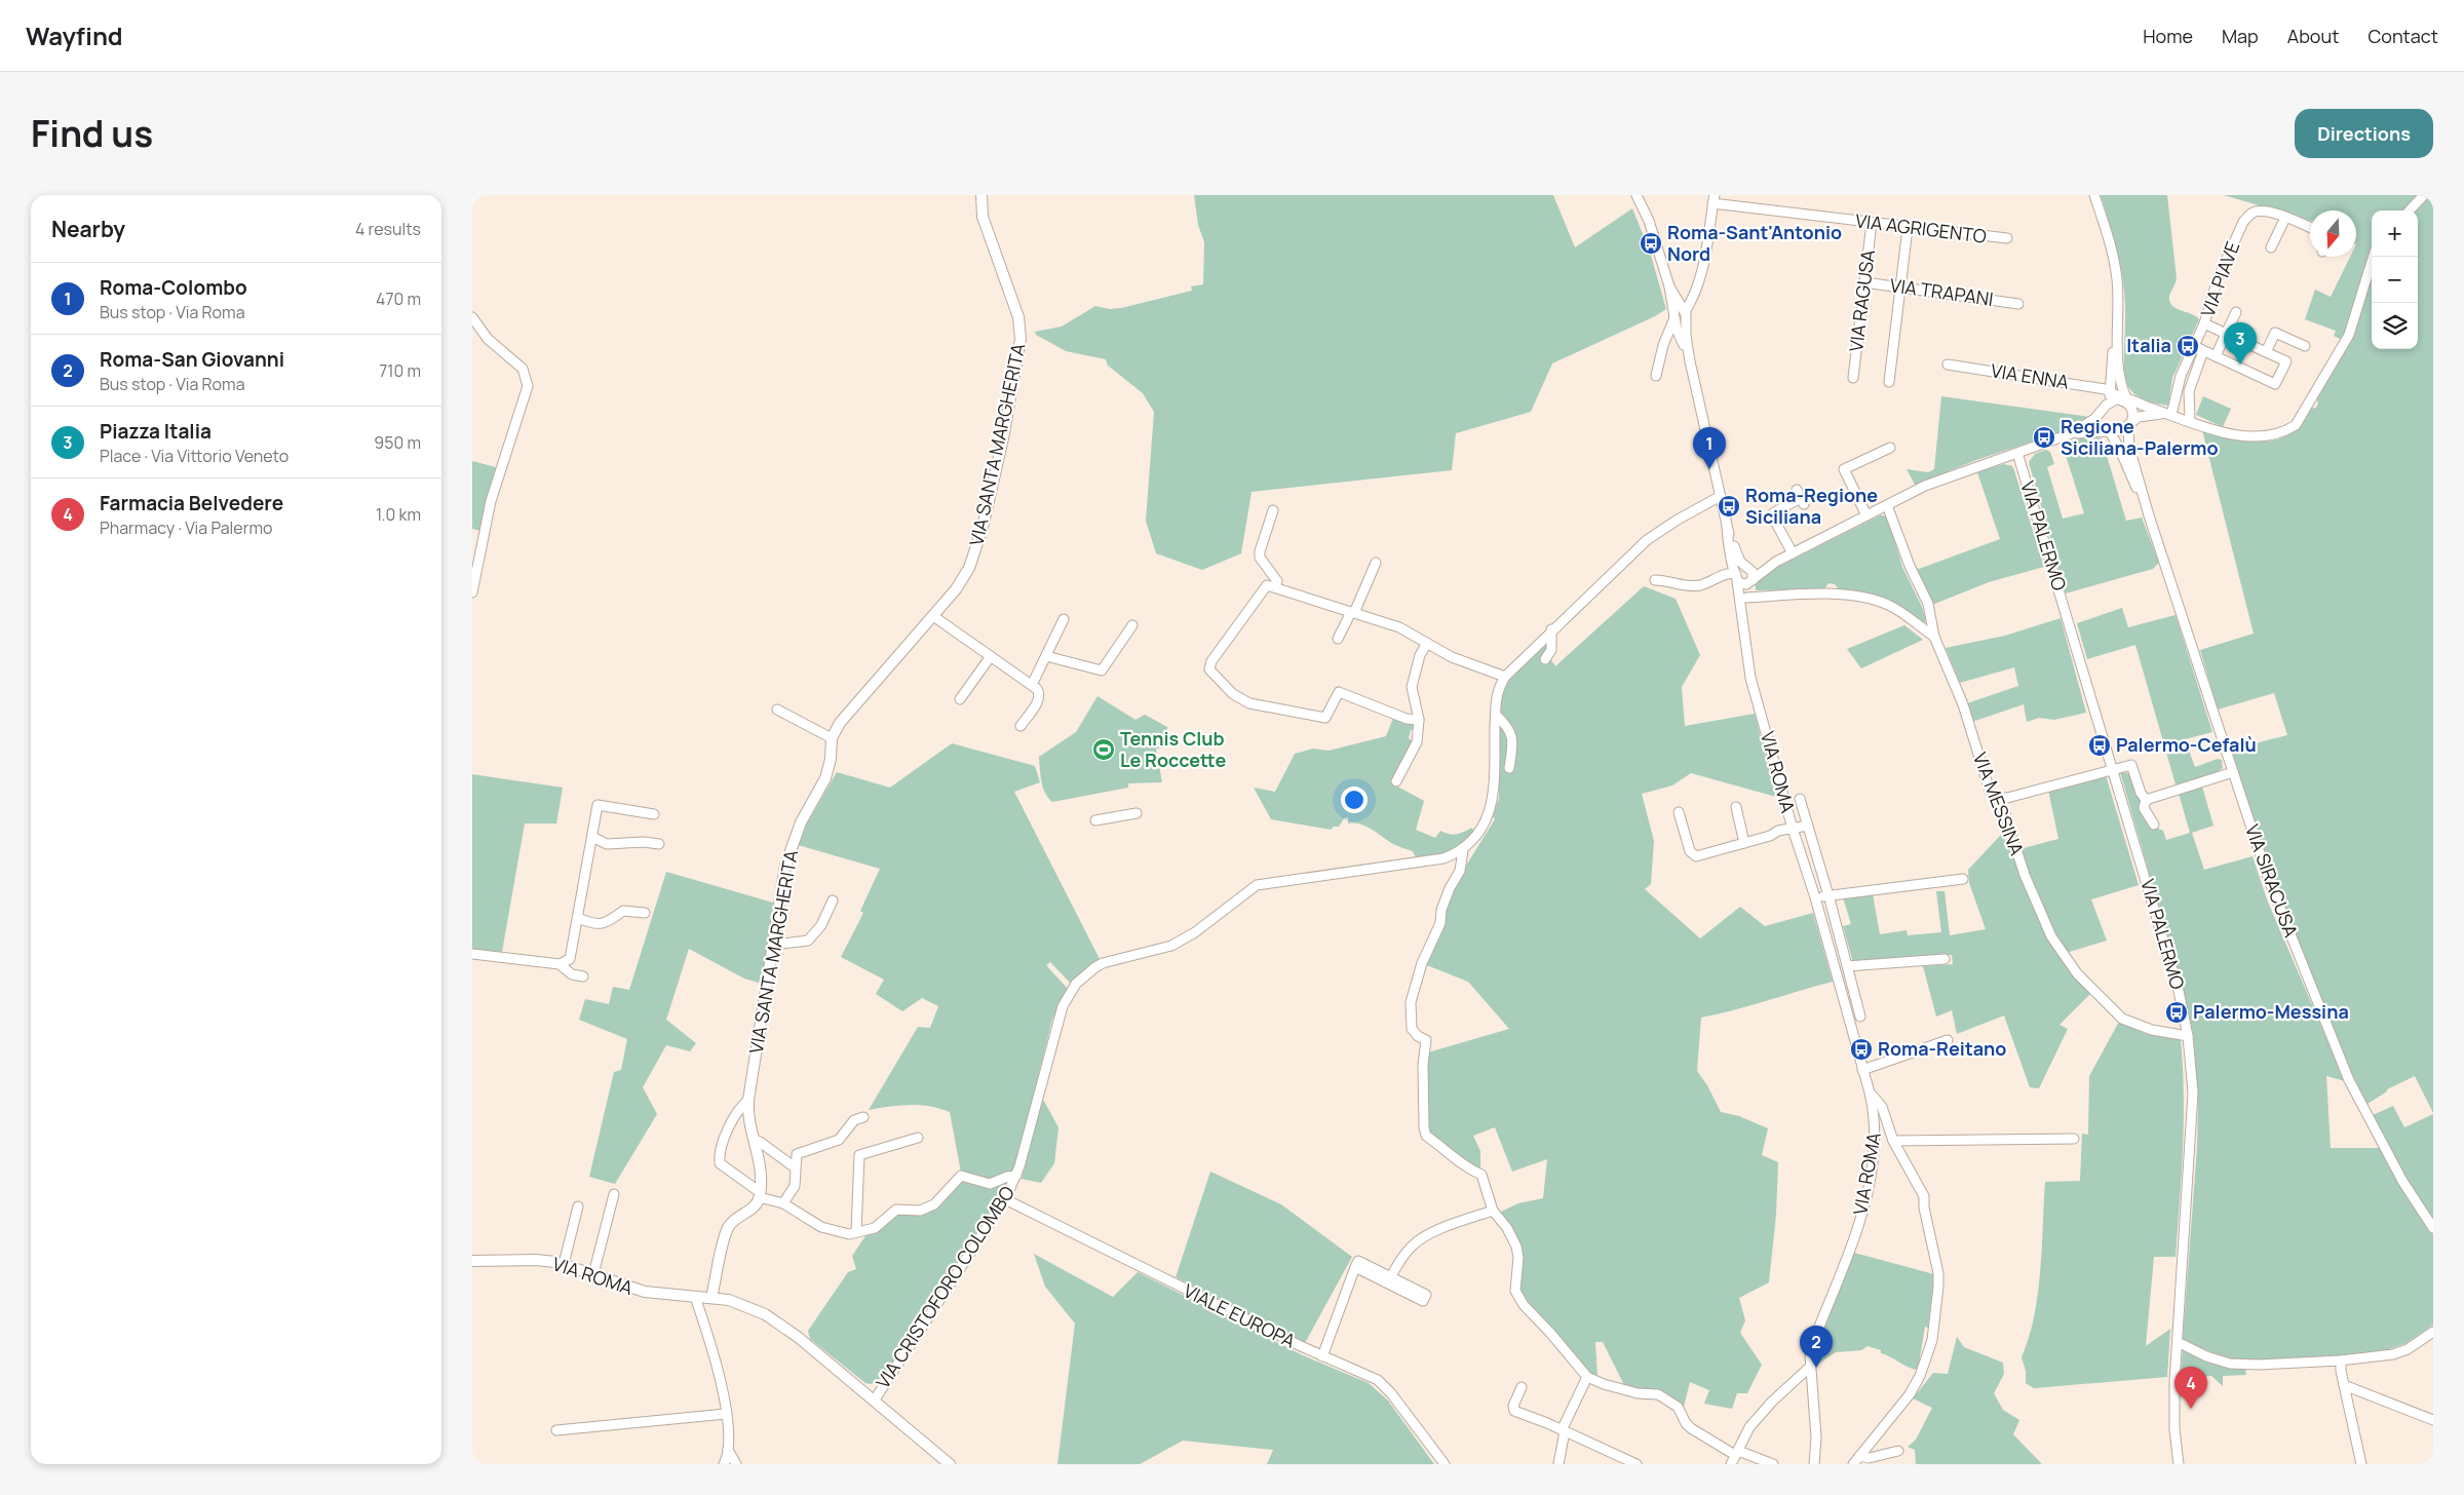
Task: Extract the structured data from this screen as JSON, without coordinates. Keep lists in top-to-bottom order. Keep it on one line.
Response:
{"streets":{"main road":["VIA SANTA MARGHERITA","VIA ROMA"],"street":["VIA AGRIGENTO","VIA PIAVE","VIA TRAPANI","VIA RAGUSA","VIA ENNA","VIA PALERMO","VIA MESSINA","VIA SIRACUSA","VIA CRISTOFORO COLOMBO","VIALE EUROPA"]},"crossings":[["VIA AGRIGENTO","VIA RAGUSA"],["VIA TRAPANI","VIA RAGUSA"],["VIA PALERMO","VIA MESSINA"],["VIA ROMA","VIA CRISTOFORO COLOMBO"],["VIA CRISTOFORO COLOMBO","VIALE EUROPA"]],"places":{"bus stop":["Roma-Sant'Antonio Nord","Italia","Regione Siciliana-Palermo","Roma-Regione Siciliana","Palermo-Cefalù","Palermo-Messina","Roma-Reitano"],"sports":["Tennis Club Le Roccette"]},"north":"bottom","page":{"header":"Wayfind","nav":["Home","Map","About","Contact"],"title":"Find us","buttons":"Directions","heading":["Nearby","4 results"],"map_buttons":["+","−"],"list":[{"mark":"1","name":"Roma-Colombo","note":"Bus stop · Via Roma","value":"470 m"},{"mark":"2","name":"Roma-San Giovanni","note":"Bus stop · Via Roma","value":"710 m"},{"mark":"3","name":"Piazza Italia","note":"Place · Via Vittorio Veneto","value":"950 m"},{"mark":"4","name":"Farmacia Belvedere","note":"Pharmacy · Via Palermo","value":"1.0 km"}],"pins":["3","1","2","4"]}}
